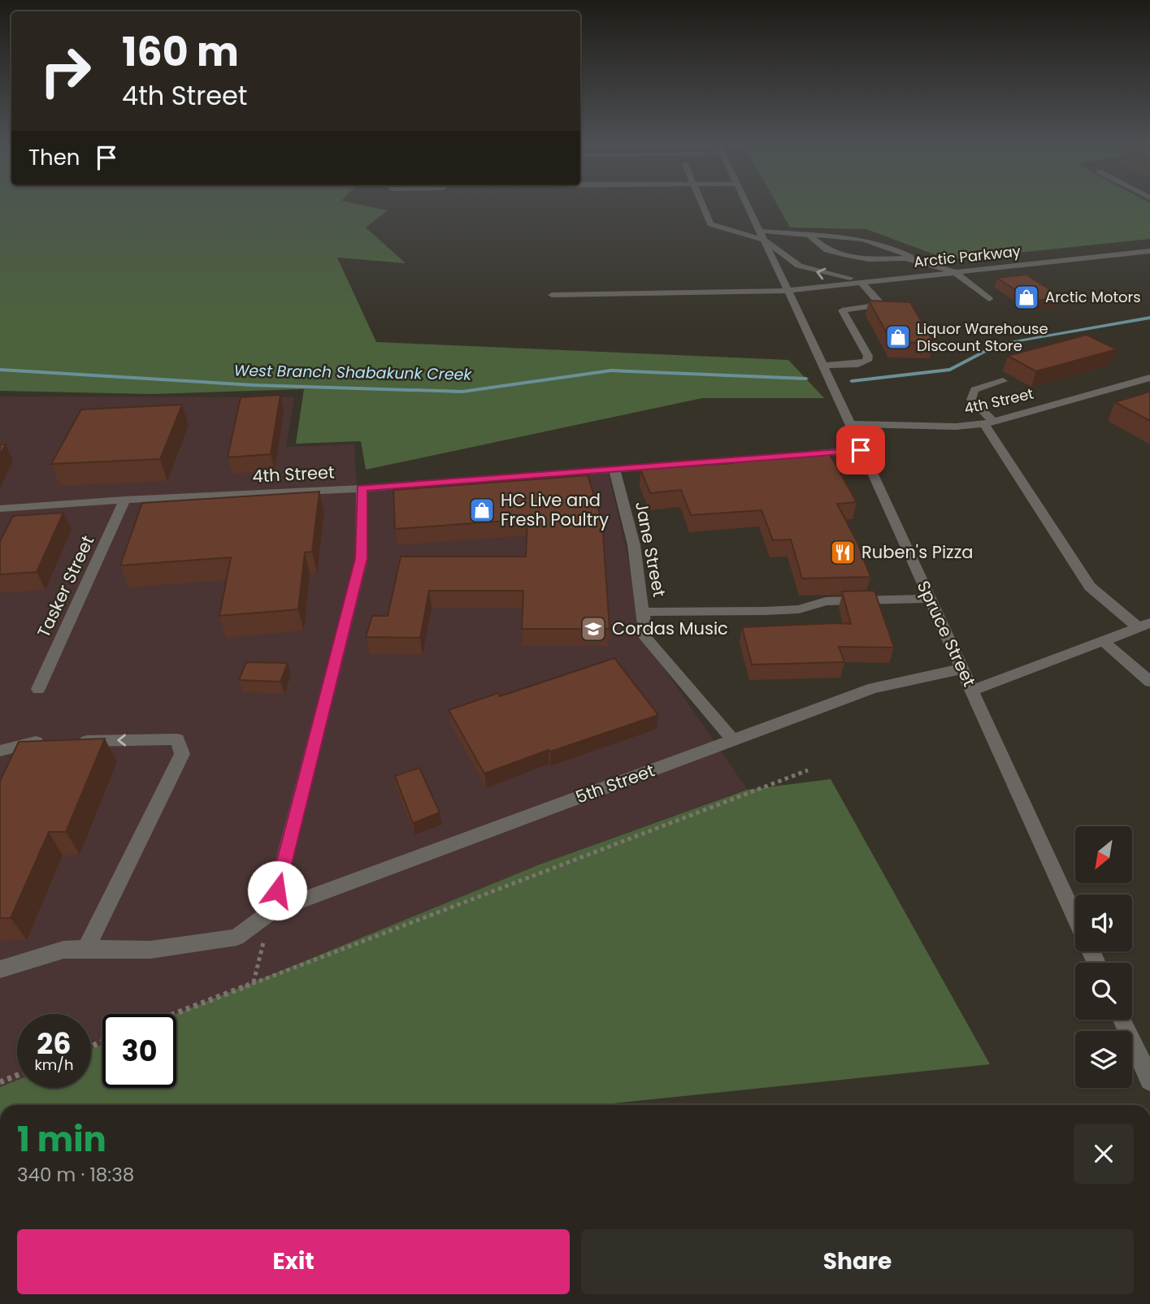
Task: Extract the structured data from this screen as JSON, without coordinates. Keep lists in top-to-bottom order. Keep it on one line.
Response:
{"streets":{"street":["Arctic Parkway","4th Street","Jane Street","Tasker Street","Spruce Street","5th Street"]},"crossings":[["Arctic Parkway","Spruce Street"],["4th Street","Jane Street"],["4th Street","Tasker Street"],["4th Street","Spruce Street"],["Jane Street","5th Street"],["Spruce Street","5th Street"]],"water":["West Branch Shabakunk Creek"],"places":{"shop":["Arctic Motors","Liquor Warehouse Discount Store","HC Live and Fresh Poultry"],"restaurant":["Ruben's Pizza"],"school or university":["Cordas Music"]},"north":"bottom left","page":{"turn":["160 m","4th Street"],"then":"Then","speed":"26 km/h","limit":"30","heading":["1 min","340 m · 18:38"],"buttons":["Exit","Share"]}}
